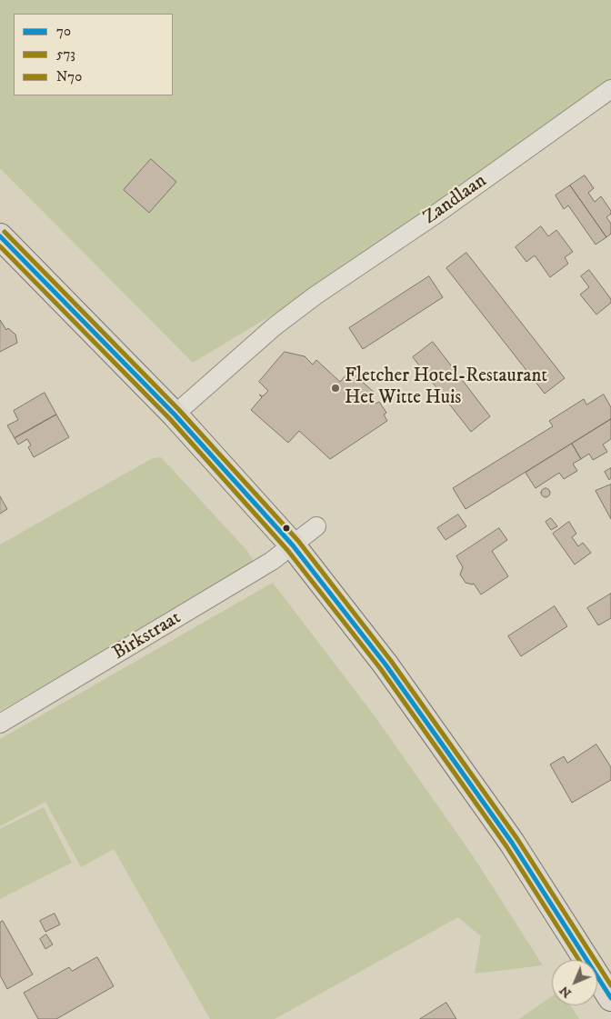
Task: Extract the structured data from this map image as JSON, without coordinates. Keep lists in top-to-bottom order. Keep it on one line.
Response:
{"streets":{"street":["Zandlaan","Birkstraat"]},"places":["Fletcher Hotel-Restaurant Het Witte Huis"],"lines":["transit line N70","transit line 70","transit line 573"],"legend":["70","573","N70"],"north":"bottom left"}
